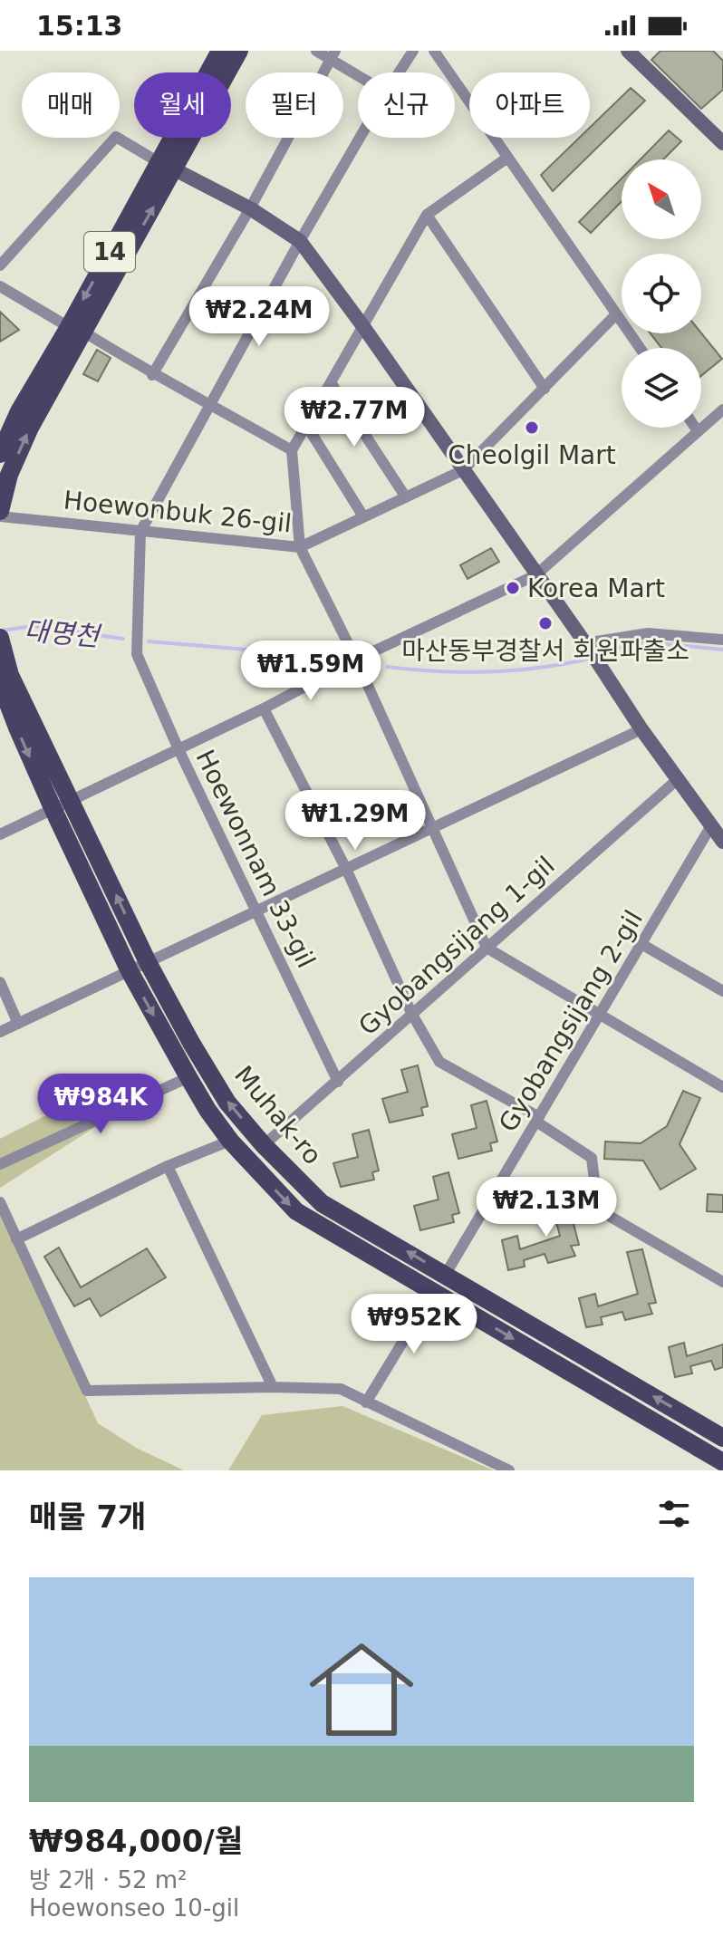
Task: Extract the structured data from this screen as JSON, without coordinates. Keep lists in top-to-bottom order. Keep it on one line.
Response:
{"streets":{"main road":["14","Muhak-ro"],"street":["Hoewonbuk 26-gil","Hoewonnam 33-gil","Gyobangsijang 1-gil","Gyobangsijang 2-gil"]},"crossings":[["Hoewonbuk 26-gil","Hoewonnam 33-gil"],["Hoewonnam 33-gil","Gyobangsijang 1-gil"],["Gyobangsijang 1-gil","Muhak-ro"],["Gyobangsijang 2-gil","Muhak-ro"]],"water":["대명천"],"places":["Cheolgil Mart","Korea Mart","마산동부경찰서 회원파출소"],"north":"top left","page":{"status":"15:13","chip":["매매","월세","필터","신규","아파트"],"price":["₩2.24M","₩2.77M","₩1.59M","₩1.29M","₩984K","₩2.13M","₩952K"],"heading":"매물 7개","list":[{"name":"₩984,000/월","note":"방 2개 · 52 m² · Hoewonseo 10-gil"}]}}
